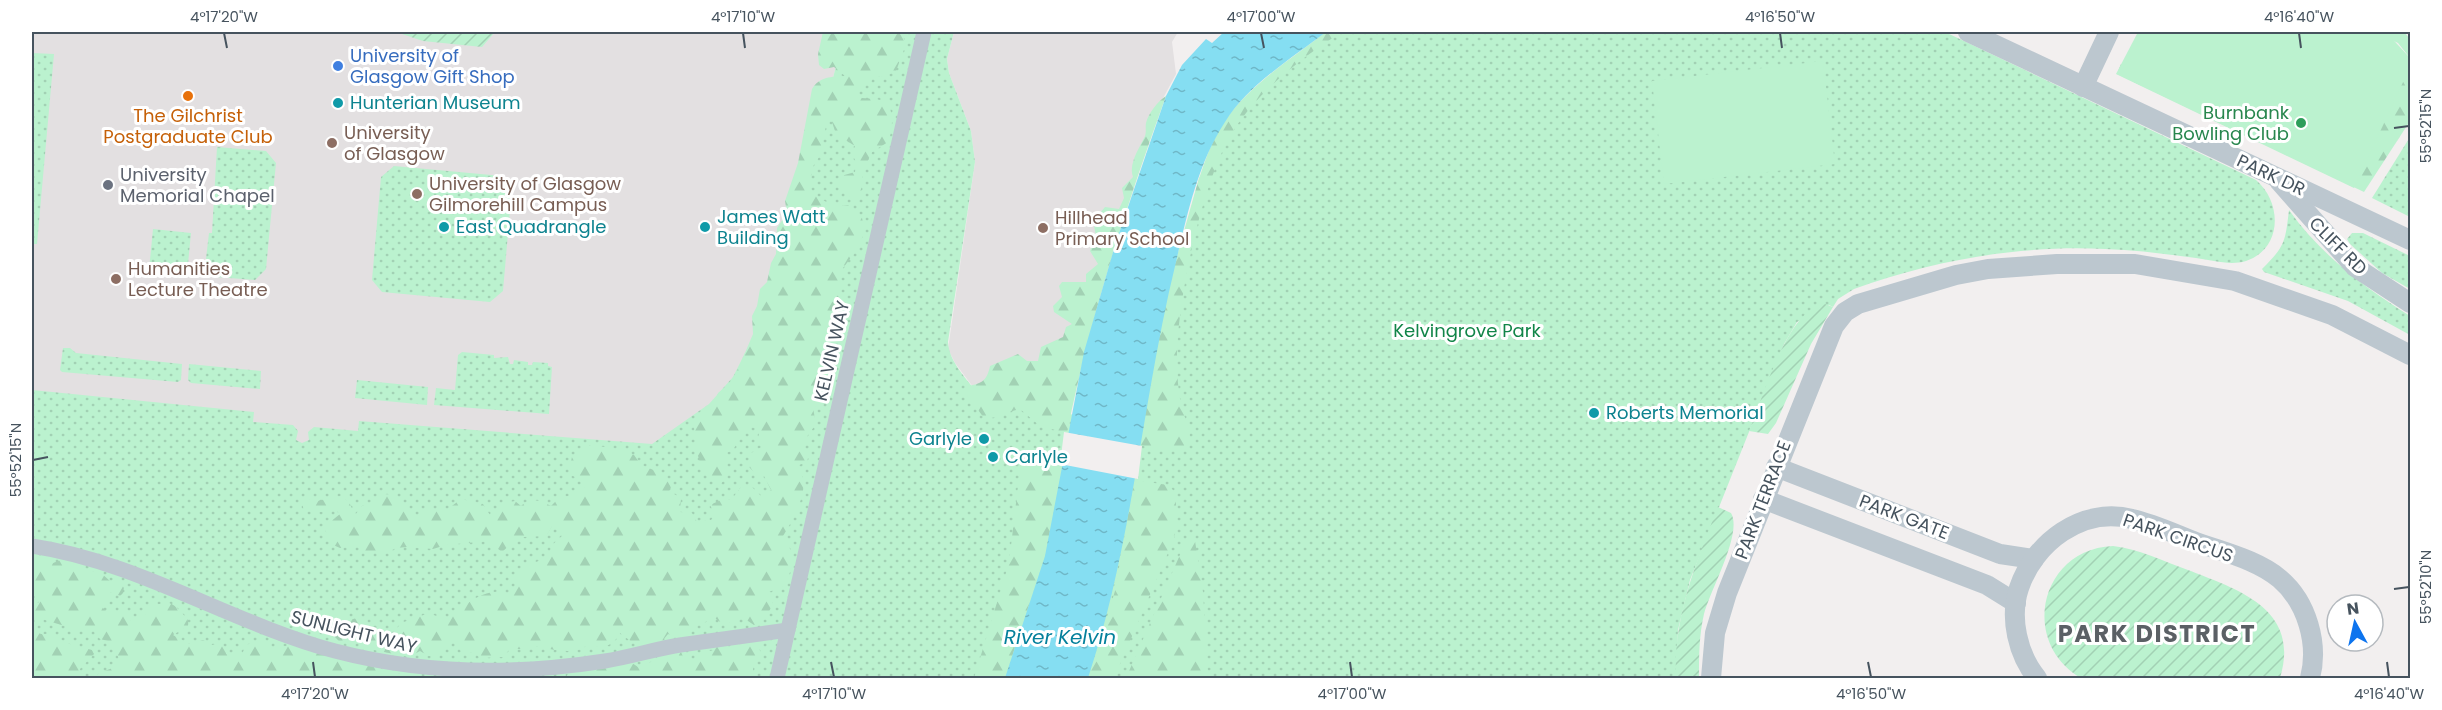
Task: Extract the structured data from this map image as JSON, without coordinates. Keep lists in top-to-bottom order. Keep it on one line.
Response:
{"streets":{"street":["PARK DR","CLIFF RD","KELVIN WAY","PARK TERRACE","PARK GATE","PARK CIRCUS","SUNLIGHT WAY"]},"crossings":[["PARK DR","CLIFF RD"],["KELVIN WAY","SUNLIGHT WAY"],["PARK TERRACE","PARK GATE"],["PARK GATE","PARK CIRCUS"]],"districts":["PARK DISTRICT"],"water":["River Kelvin"],"parks":["Kelvingrove Park"],"places":["University of Glasgow Gift Shop","The Gilchrist Postgraduate Club","Hunterian Museum","Burnbank Bowling Club","University of Glasgow","University Memorial Chapel","University of Glasgow Gilmorehill Campus","East Quadrangle","James Watt Building","Hillhead Primary School","Humanities Lecture Theatre","Roberts Memorial","Garlyle","Carlyle"],"north":"top","coordinates":["4°17'20\"W","4°17'10\"W","4°17'00\"W","4°16'50\"W","4°16'40\"W","55°52'15\"N","55°52'10\"N"]}
